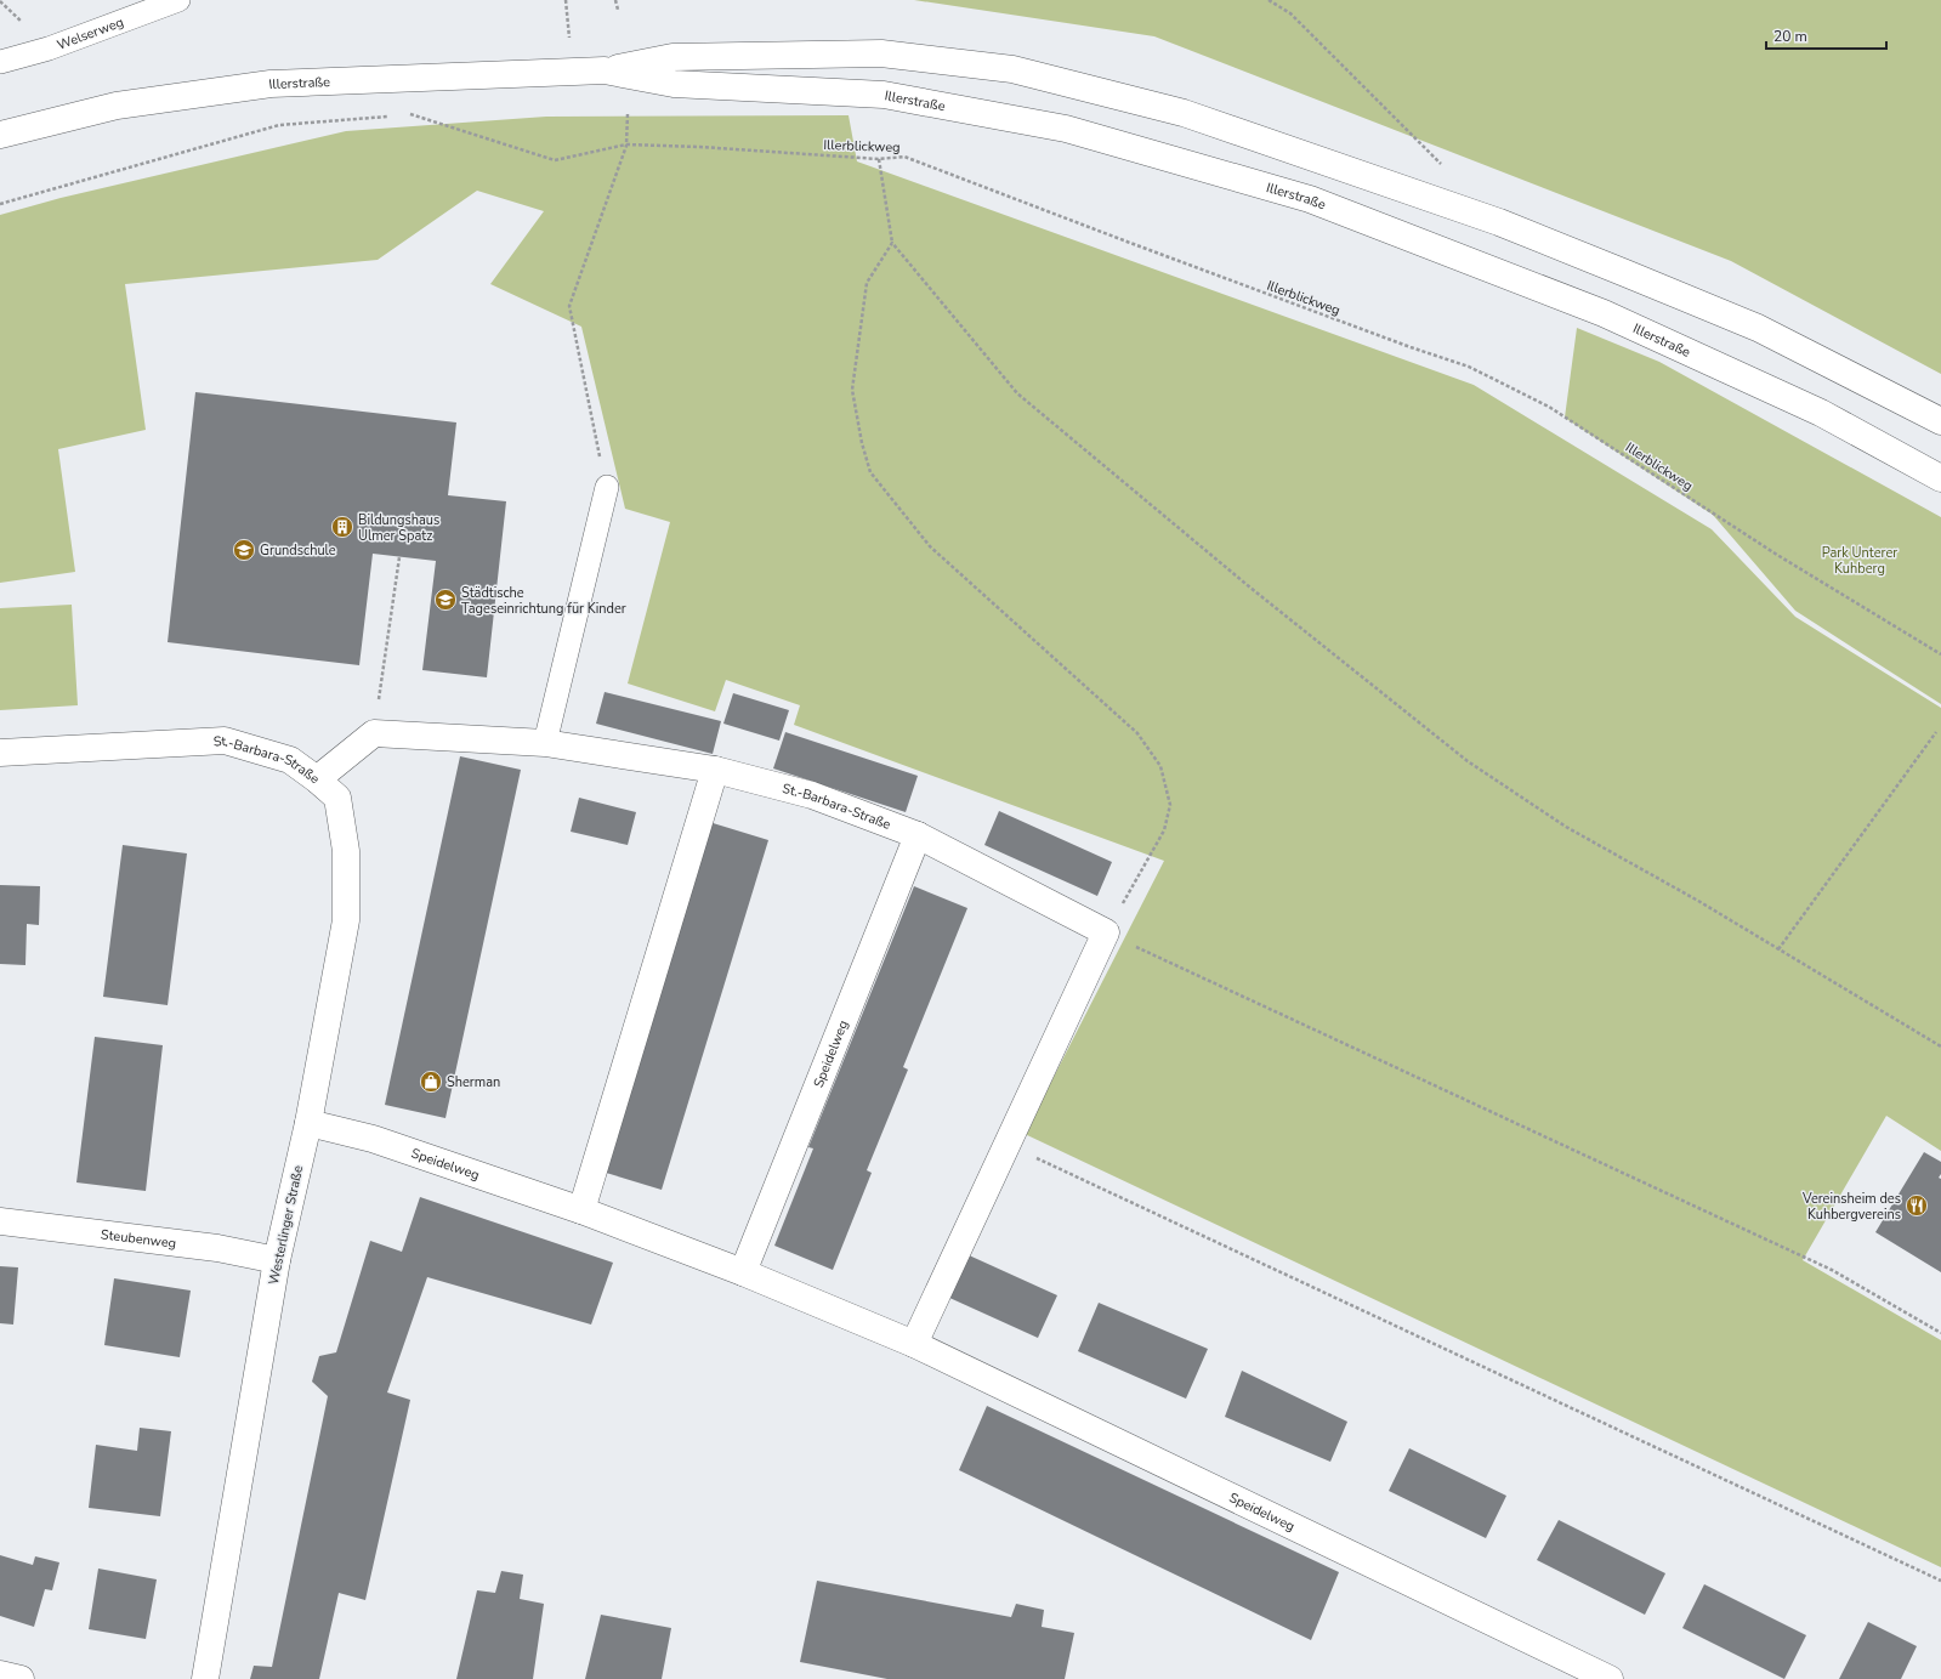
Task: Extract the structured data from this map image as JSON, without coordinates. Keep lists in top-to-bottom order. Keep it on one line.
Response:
{"streets":{"street":["Illerstraße","St.-Barbara-Straße","Speidelweg","Westerlinger Straße","Steubenweg"],"lane":["Welserweg"],"path":["Illerblickweg"]},"crossings":[["St.-Barbara-Straße","Speidelweg"],["St.-Barbara-Straße","Westerlinger Straße"],["Speidelweg","Westerlinger Straße"],["Westerlinger Straße","Steubenweg"]],"parks":["Park Unterer Kuhberg"],"places":{"building":["Bildungshaus Ulmer Spatz"],"school or university":["Grundschule","Städtische Tageseinrichtung für Kinder"],"shop":["Sherman"],"restaurant":["Vereinsheim des Kuhbergvereins"]},"scale_bar":"20 m"}
